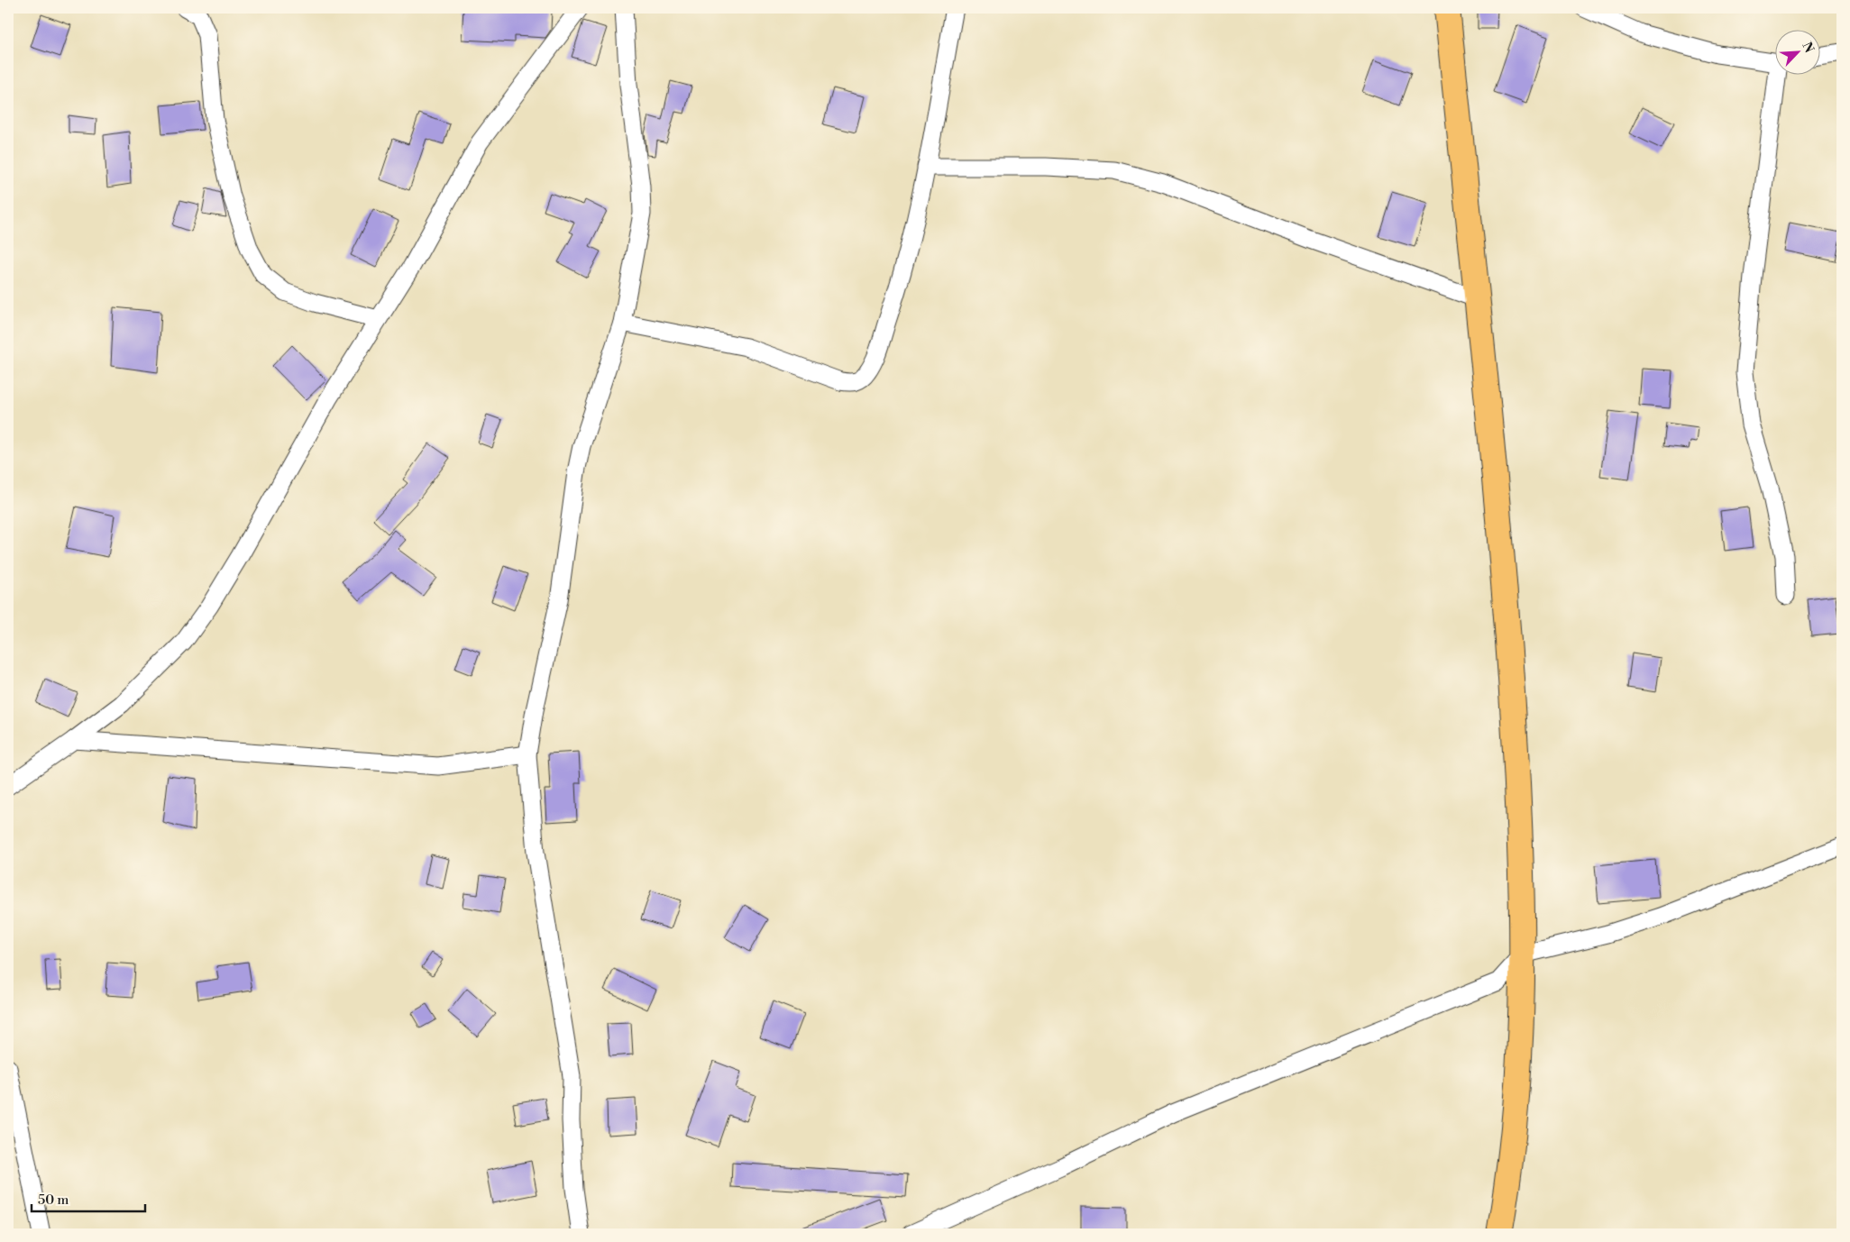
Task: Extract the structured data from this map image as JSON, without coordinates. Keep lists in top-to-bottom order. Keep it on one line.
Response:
{"scale_bar":"50 m","north":"top right"}
